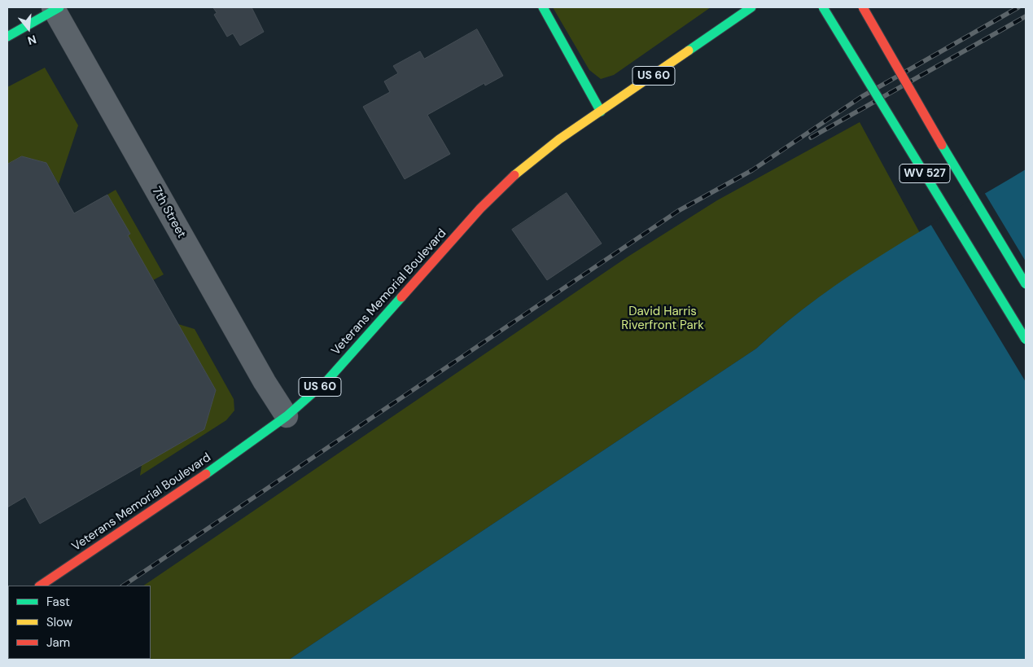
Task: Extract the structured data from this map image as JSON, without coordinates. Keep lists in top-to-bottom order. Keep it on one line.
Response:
{"streets":{"main road":["US 60","WV 527","Veterans Memorial Boulevard"],"street":["7th Street"]},"crossings":[["7th Street","Veterans Memorial Boulevard"]],"parks":["David Harris Riverfront Park"],"legend":["Fast","Slow","Jam"],"north":"bottom"}
